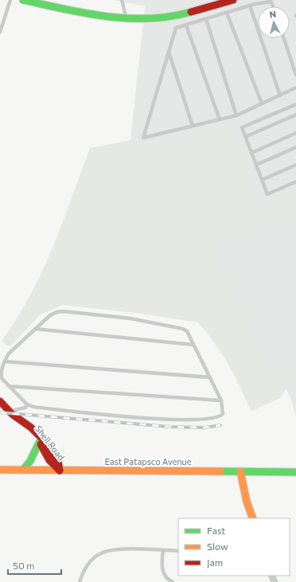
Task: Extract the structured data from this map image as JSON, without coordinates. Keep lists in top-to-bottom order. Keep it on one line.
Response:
{"streets":{"street":["Shell Road","East Patapsco Avenue"]},"crossings":[["Shell Road","East Patapsco Avenue"]],"legend":["Fast","Slow","Jam"],"scale_bar":"50 m","north":"top"}
